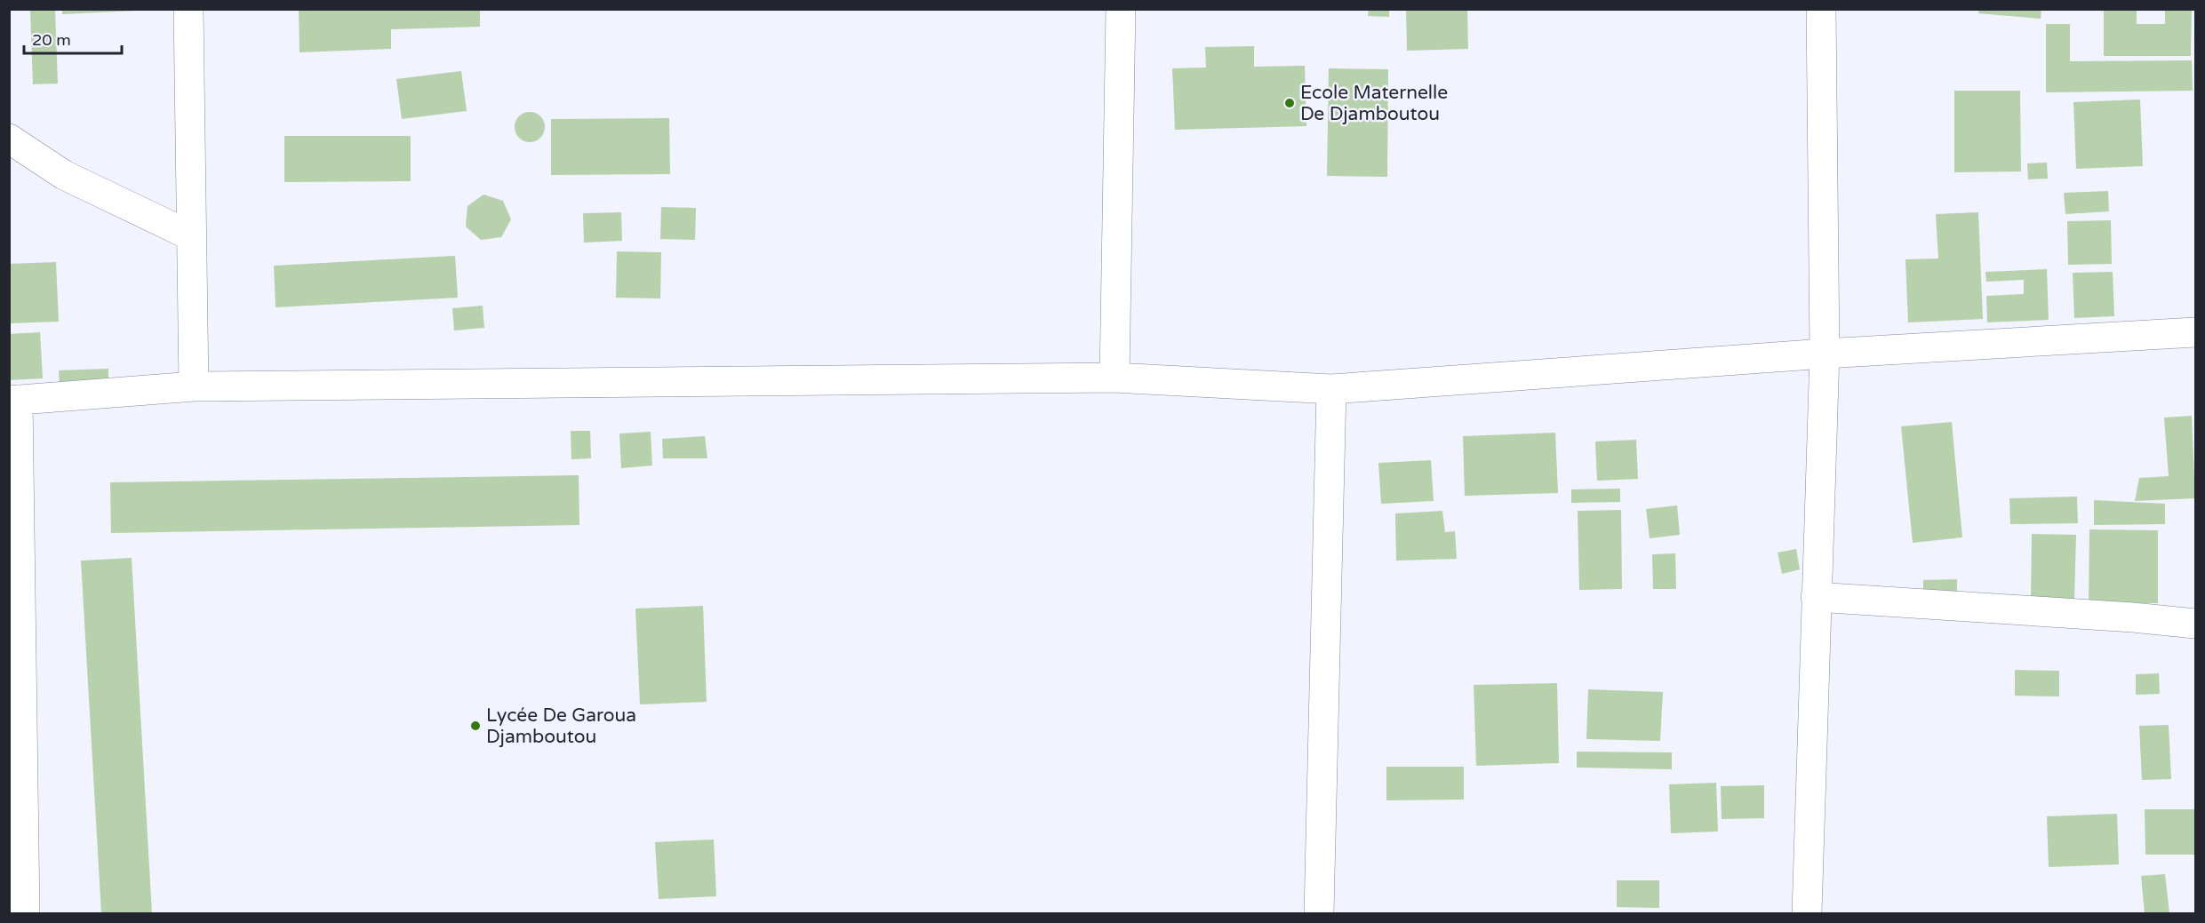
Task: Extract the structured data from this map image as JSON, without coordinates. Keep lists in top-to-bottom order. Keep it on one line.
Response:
{"places":["Ecole Maternelle De Djamboutou","Lycée De Garoua Djamboutou"],"scale_bar":"20 m"}
